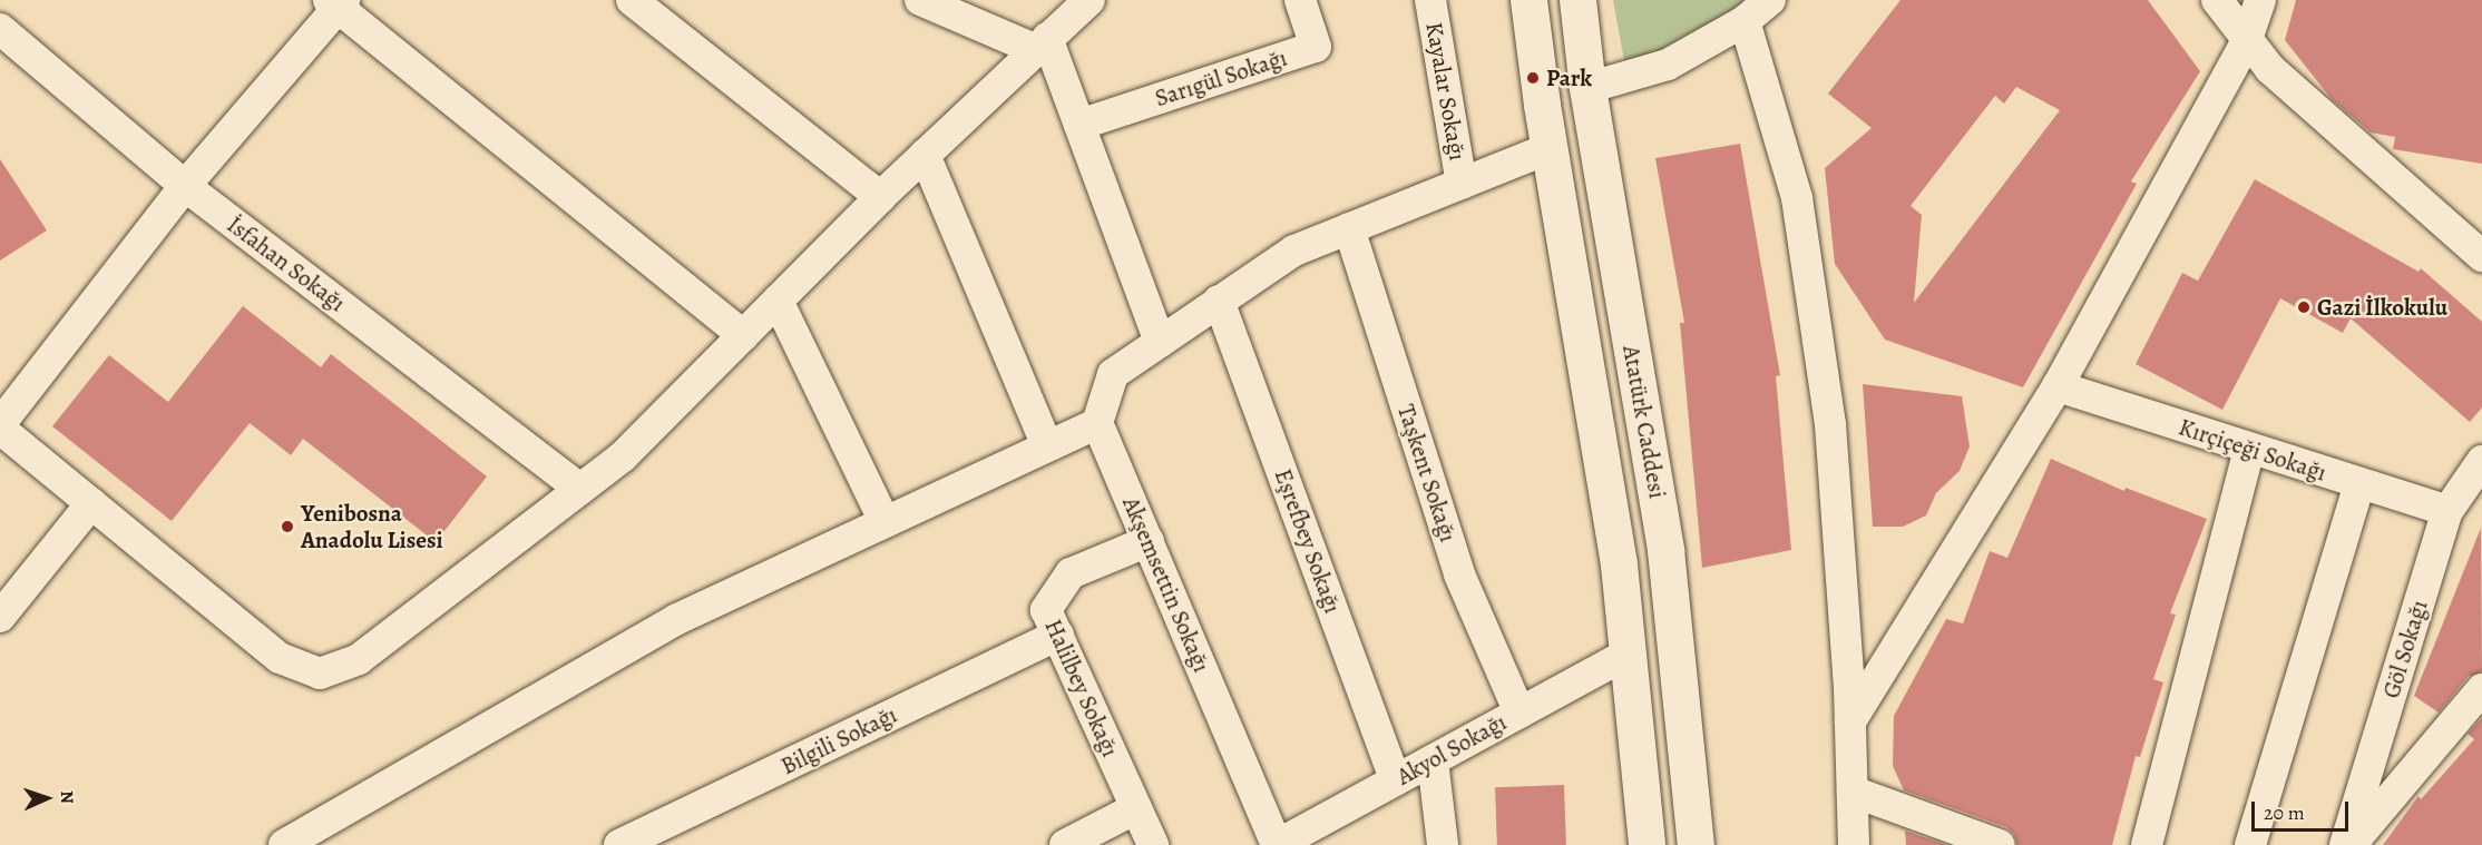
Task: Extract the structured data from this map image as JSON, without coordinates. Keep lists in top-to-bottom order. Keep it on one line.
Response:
{"streets":{"main road":["Atatürk Caddesi"],"street":["Sarıgül Sokağı","Kayalar Sokağı","İsfahan Sokağı","Kırçiçeği Sokağı","Taşkent Sokağı","Eşrefbey Sokağı","Akşemsettin Sokağı","Göl Sokağı","Halilbey Sokağı","Bilgili Sokağı","Akyol Sokağı"]},"crossings":[["Kırçiçeği Sokağı","Göl Sokağı"],["Taşkent Sokağı","Akyol Sokağı"],["Eşrefbey Sokağı","Akyol Sokağı"],["Akşemsettin Sokağı","Halilbey Sokağı"],["Akşemsettin Sokağı","Akyol Sokağı"],["Halilbey Sokağı","Bilgili Sokağı"]],"places":["Park","Gazi İlkokulu","Yenibosna Anadolu Lisesi"],"scale_bar":"20 m","north":"right"}
